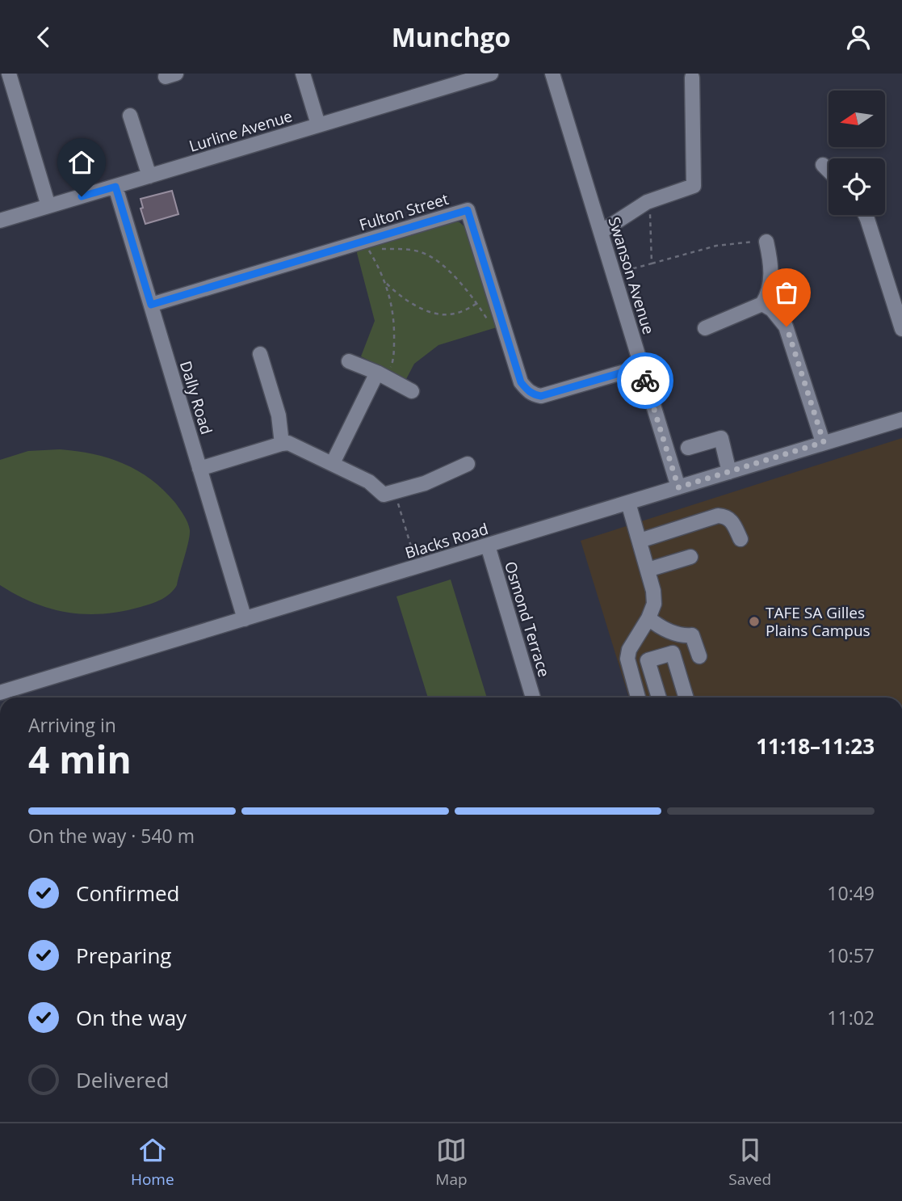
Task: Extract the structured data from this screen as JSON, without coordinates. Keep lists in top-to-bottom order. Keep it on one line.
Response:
{"streets":{"street":["Lurline Avenue","Fulton Street","Swanson Avenue","Dally Road","Blacks Road","Osmond Terrace"]},"crossings":[["Lurline Avenue","Dally Road"],["Fulton Street","Swanson Avenue"],["Fulton Street","Dally Road"],["Swanson Avenue","Blacks Road"],["Dally Road","Blacks Road"],["Blacks Road","Osmond Terrace"]],"places":["TAFE SA Gilles Plains Campus"],"north":"left","page":{"header":"Munchgo","heading":["4 min","Arriving in","11:18–11:23"],"bar":"On the way · 540 m","list":[["Confirmed","10:49"],["Preparing","10:57"],["On the way","11:02"],"Delivered"],"tabs":["Home","Map","Saved"]}}
